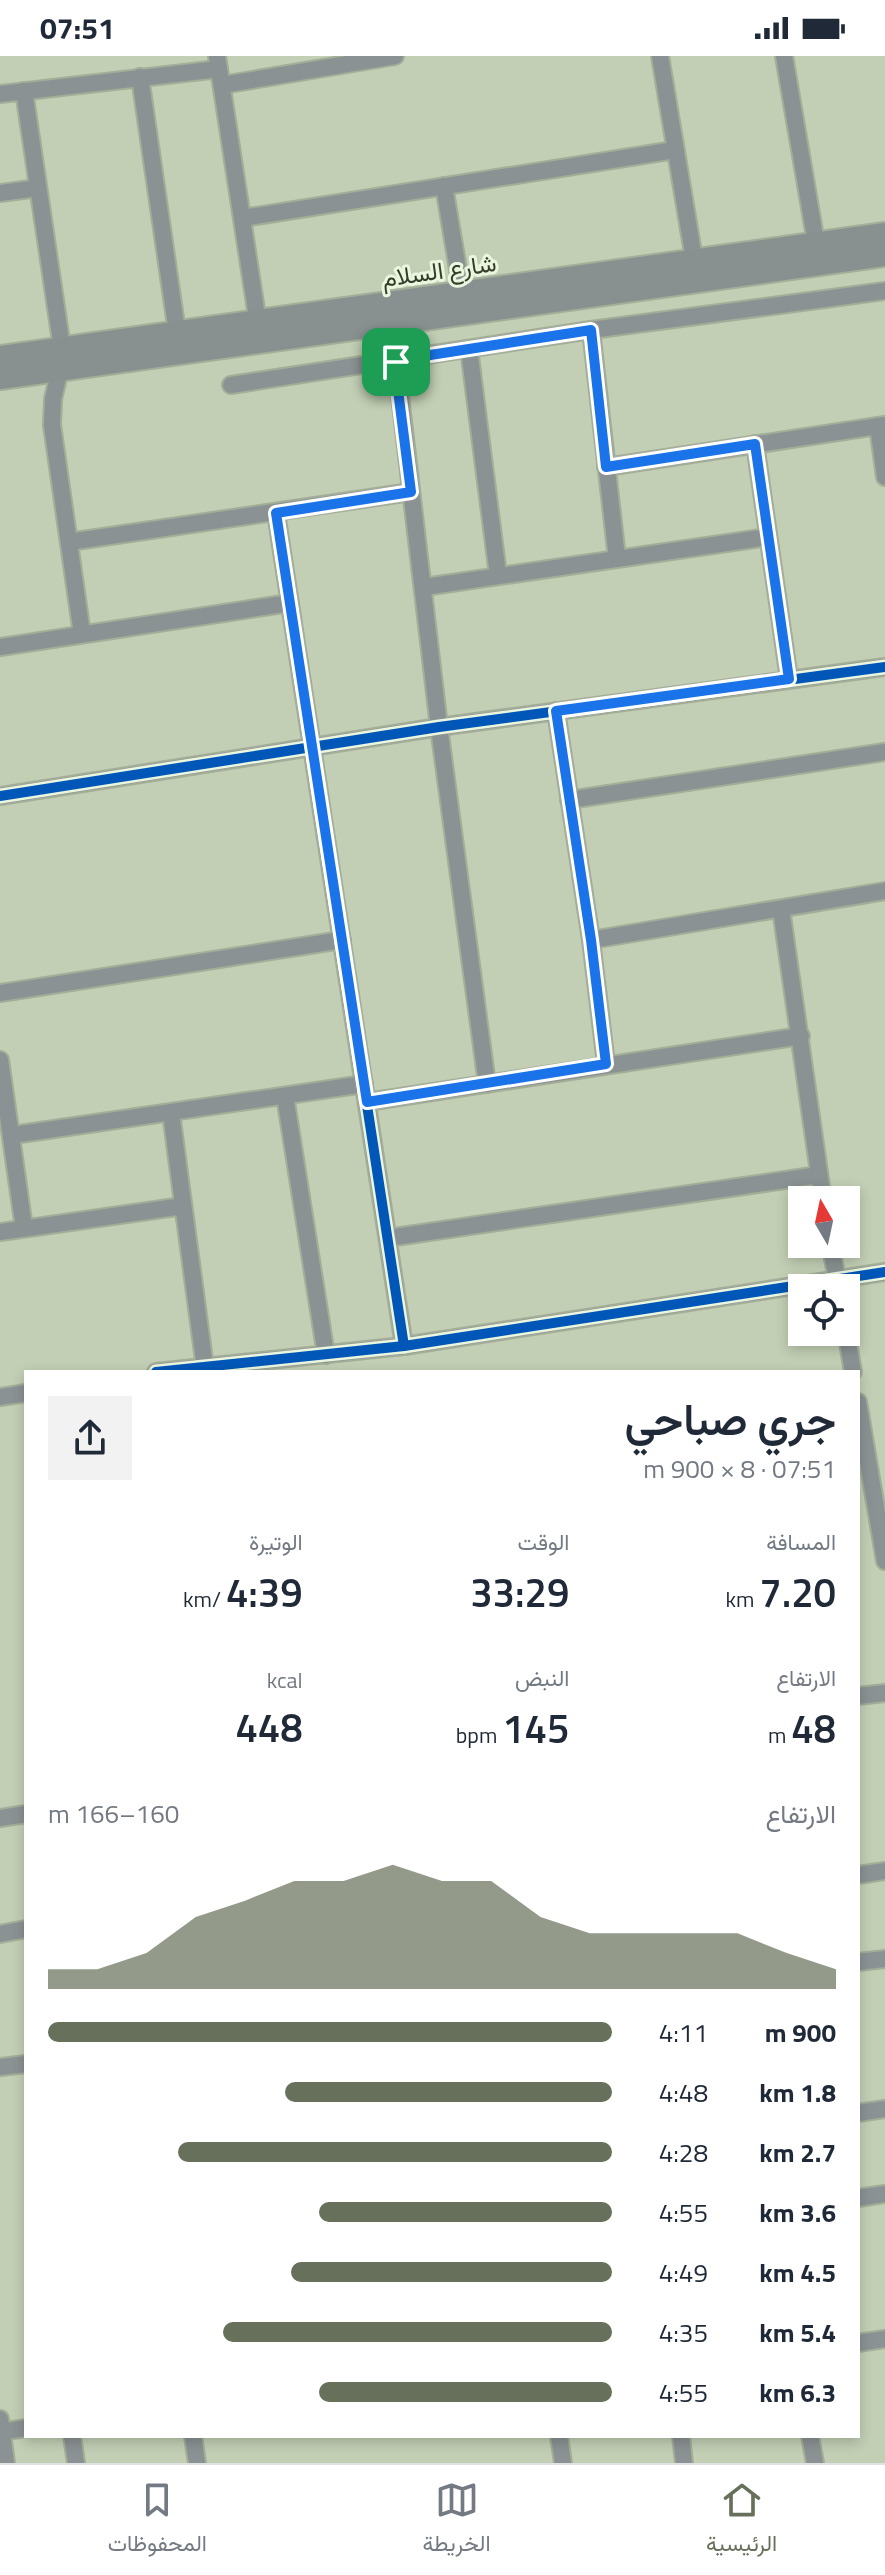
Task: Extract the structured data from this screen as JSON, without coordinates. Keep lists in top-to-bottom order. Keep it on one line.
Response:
{"streets":{"main road":["شارع السلام"]},"north":"top","page":{"status":"07:51","heading":["جري صباحي","07:51 · 8 × 900 m"],"stats":[["المسافة","7.20 km"],["الوقت","33:29"],["الوتيرة","4:39 /km"],["الارتفاع","48 m"],["النبض","145 bpm"],["kcal","448"]],"chart":["الارتفاع","160–166 m"],"list":[{"name":"900 m","note":"4:11"},{"name":"1.8 km","note":"4:48"},{"name":"2.7 km","note":"4:28"},{"name":"3.6 km","note":"4:55"},{"name":"4.5 km","note":"4:49"},{"name":"5.4 km","note":"4:35"},{"name":"6.3 km","note":"4:55"}],"tabs":["الرئيسية","الخريطة","المحفوظات"]}}
